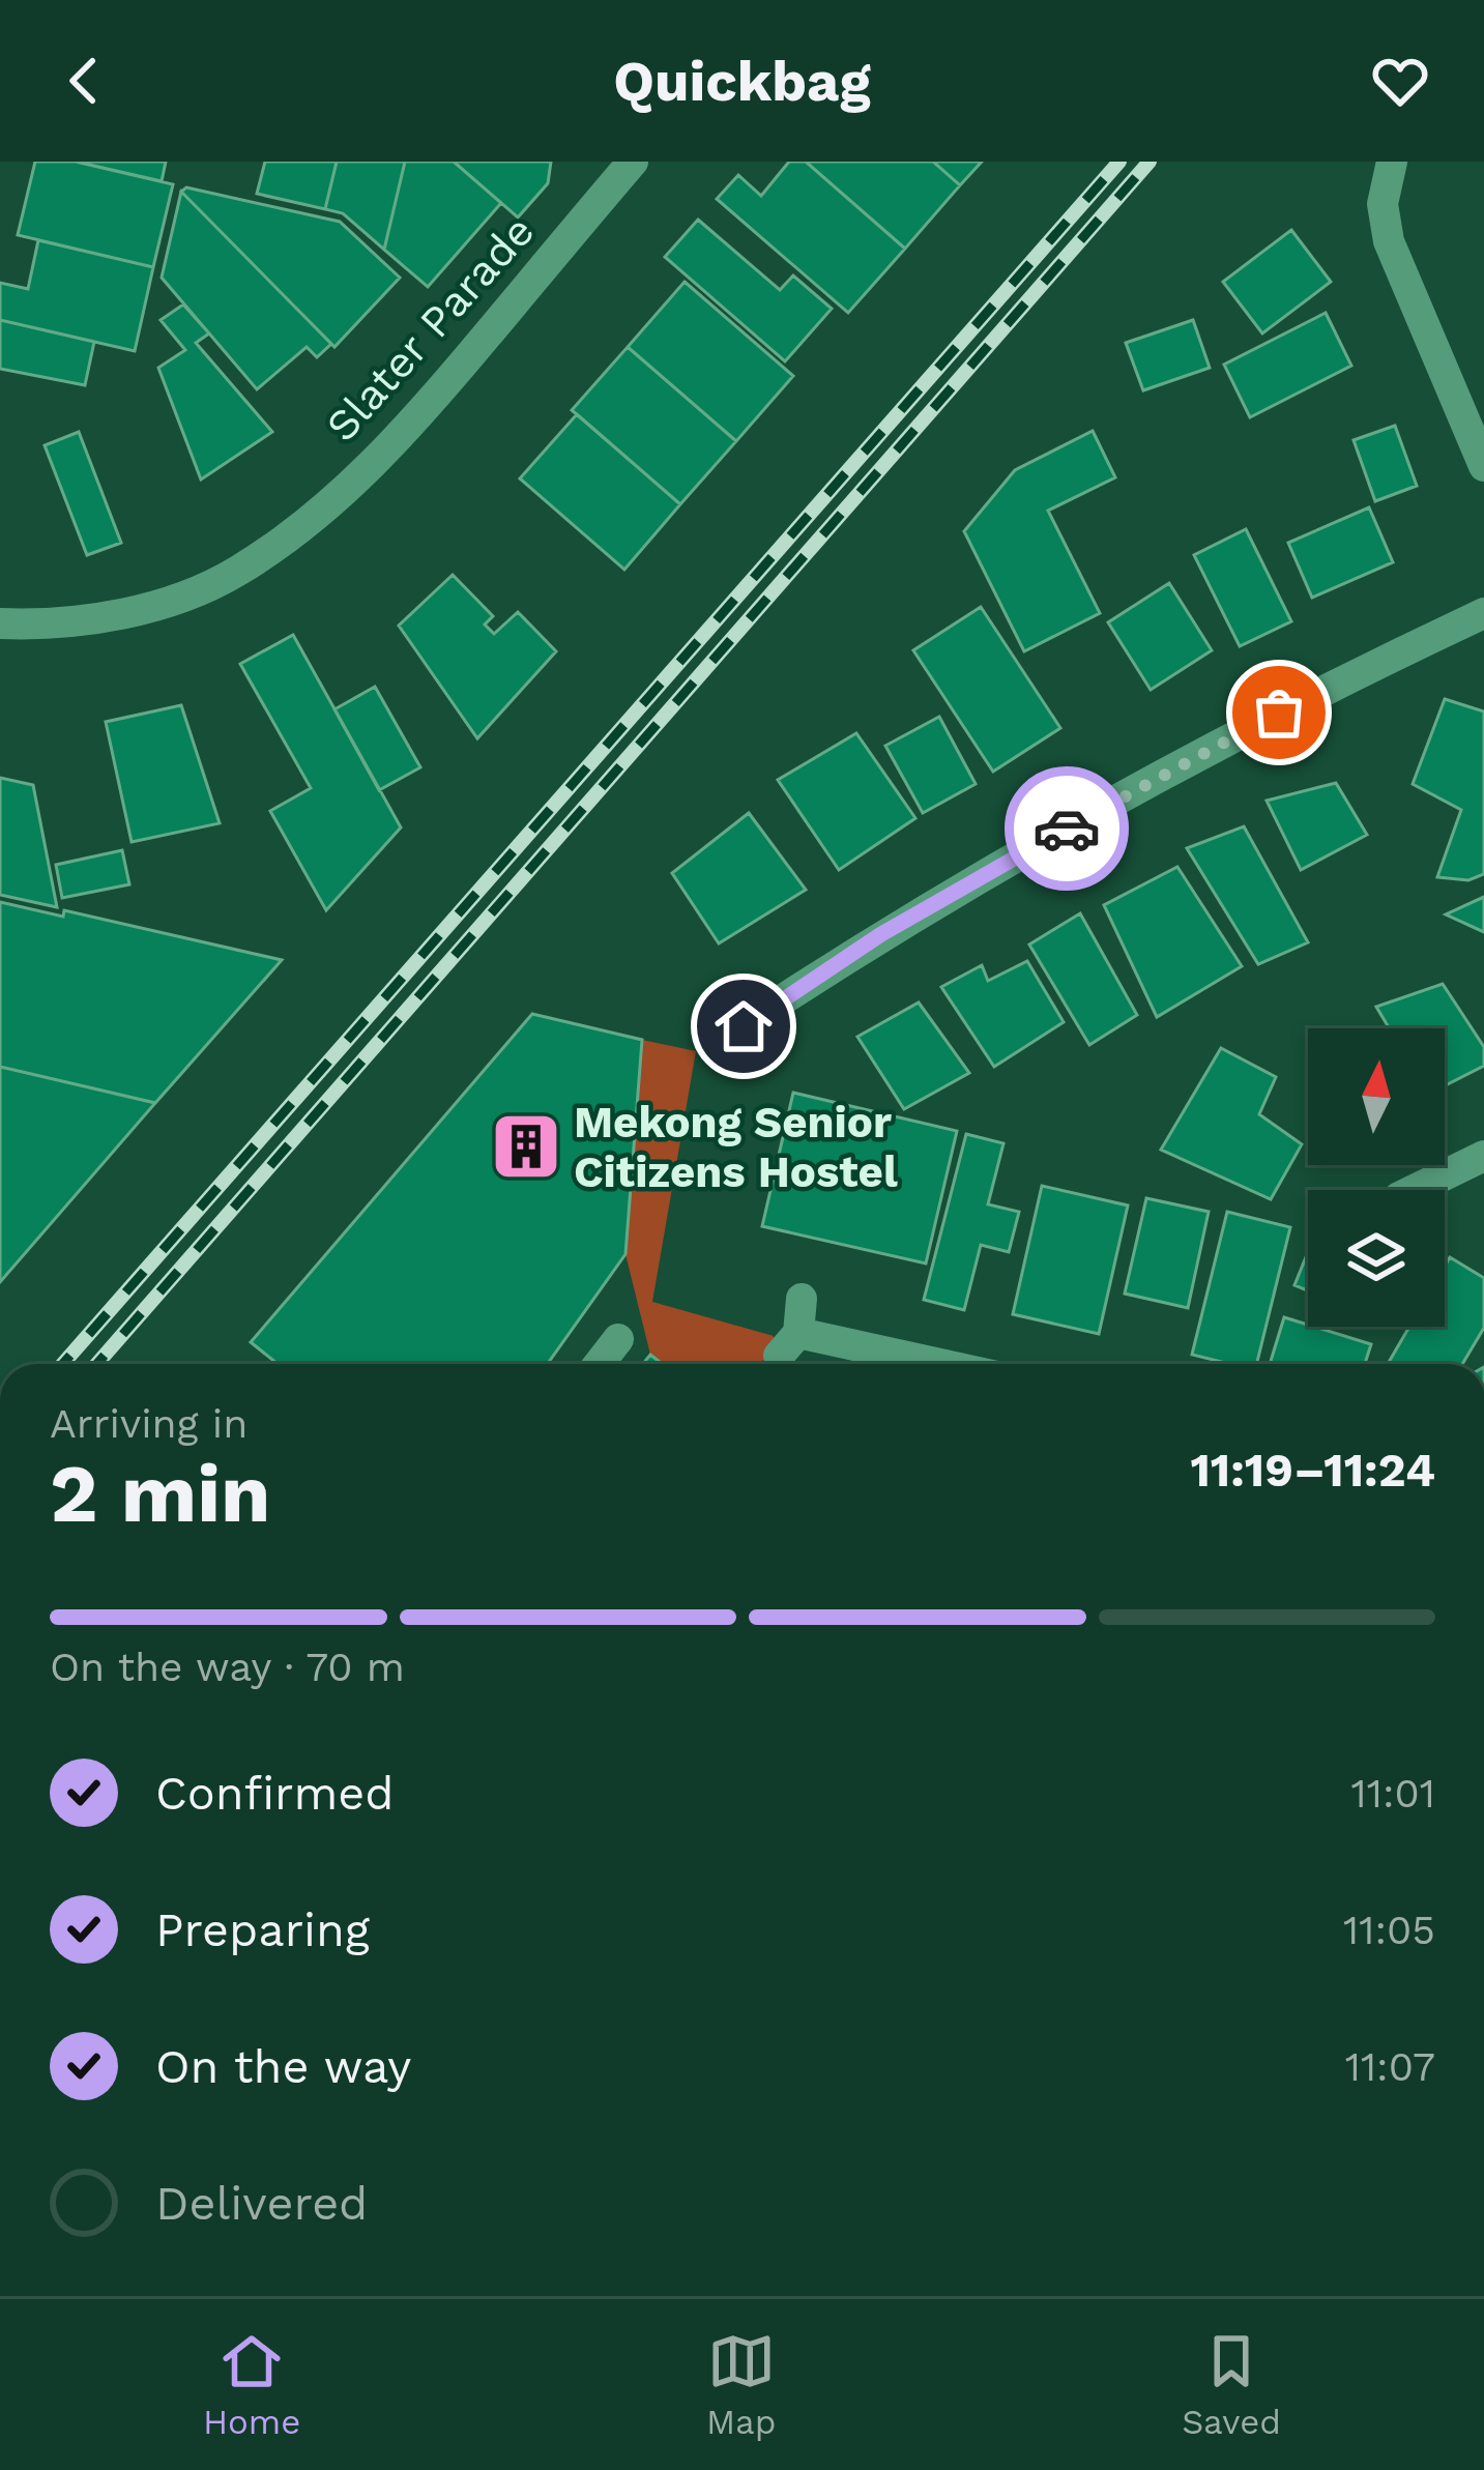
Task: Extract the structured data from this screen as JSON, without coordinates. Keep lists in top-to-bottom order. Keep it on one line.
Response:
{"streets":{"street":["Slater Parade"]},"places":{"building":["Mekong Senior Citizens Hostel"]},"north":"top","page":{"header":"Quickbag","heading":["2 min","Arriving in","11:19–11:24"],"bar":"On the way · 70 m","list":[["Confirmed","11:01"],["Preparing","11:05"],["On the way","11:07"],"Delivered"],"tabs":["Home","Map","Saved"]}}
